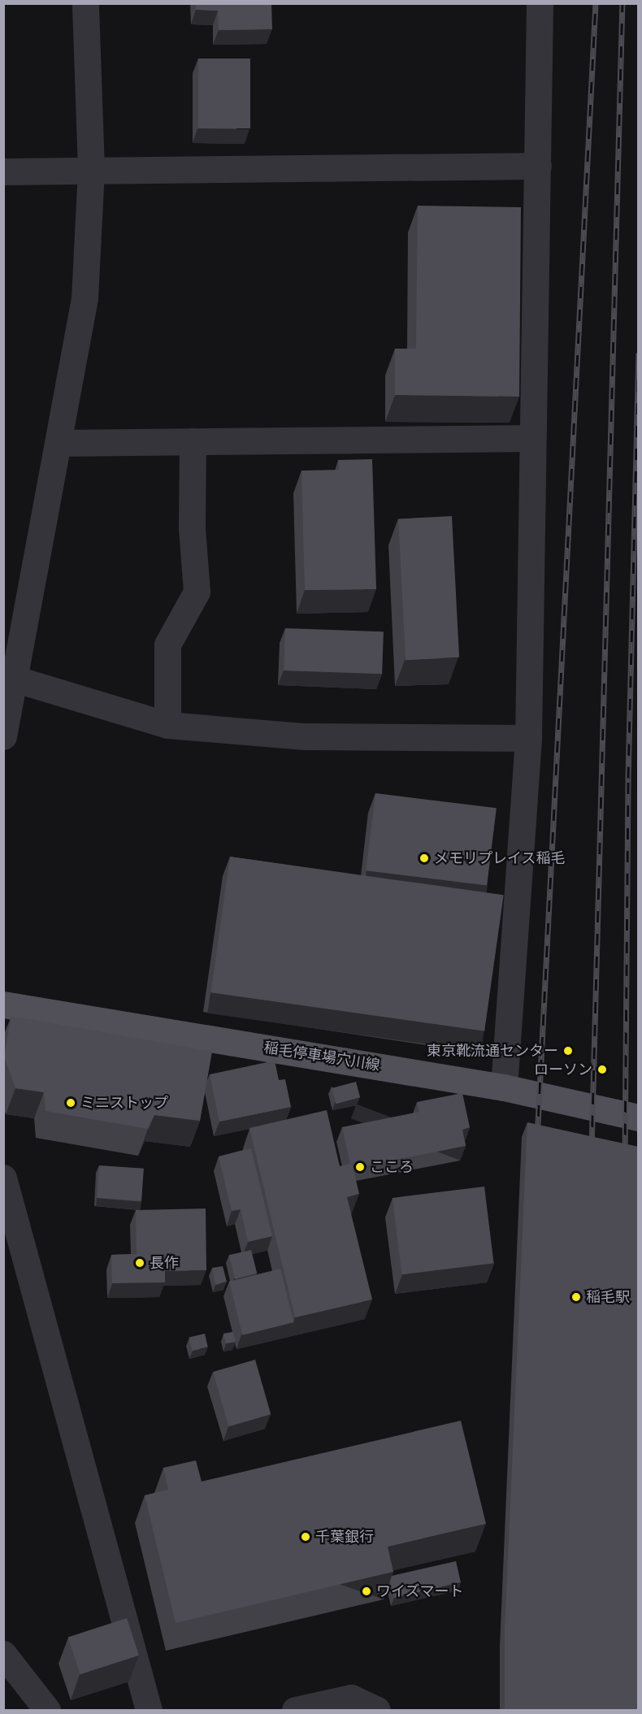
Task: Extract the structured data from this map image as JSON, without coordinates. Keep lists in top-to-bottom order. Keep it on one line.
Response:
{"streets":{"main road":["稲毛停車場穴川線"]},"places":["メモリプレイス稲毛","東京靴流通センター","ローソン","ミニストップ","こころ","長作","稲毛駅","千葉銀行","ワイズマート"]}
